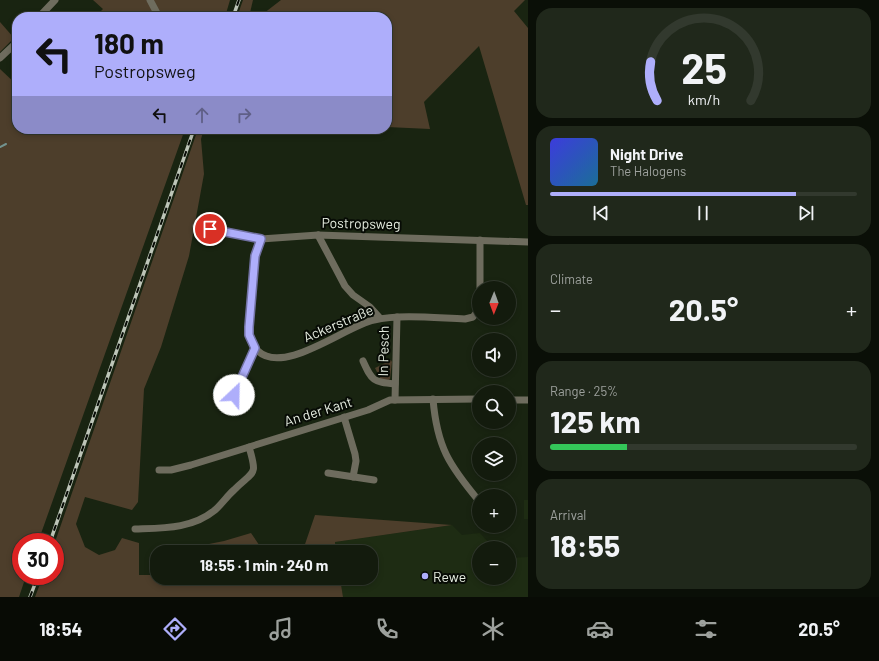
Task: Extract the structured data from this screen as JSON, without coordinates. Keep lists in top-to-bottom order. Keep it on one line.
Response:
{"streets":{"street":["Postropsweg","Ackerstraße","In Pesch","An der Kant"]},"crossings":[["Postropsweg","In Pesch"],["Ackerstraße","In Pesch"],["In Pesch","An der Kant"]],"places":["Rewe"],"north":"bottom","page":{"turn":["180 m","Postropsweg"],"song":["Night Drive","The Halogens"],"tile":["Climate",["Range · 25%","125 km"],["Arrival","18:55"]],"map_buttons":["+","−"],"heat":["−","20.5°","+"],"limit":"30","trip":"18:55 · 1 min · 240 m","tabs":["18:54","20.5°"],"gauge":["25","km/h"]}}
